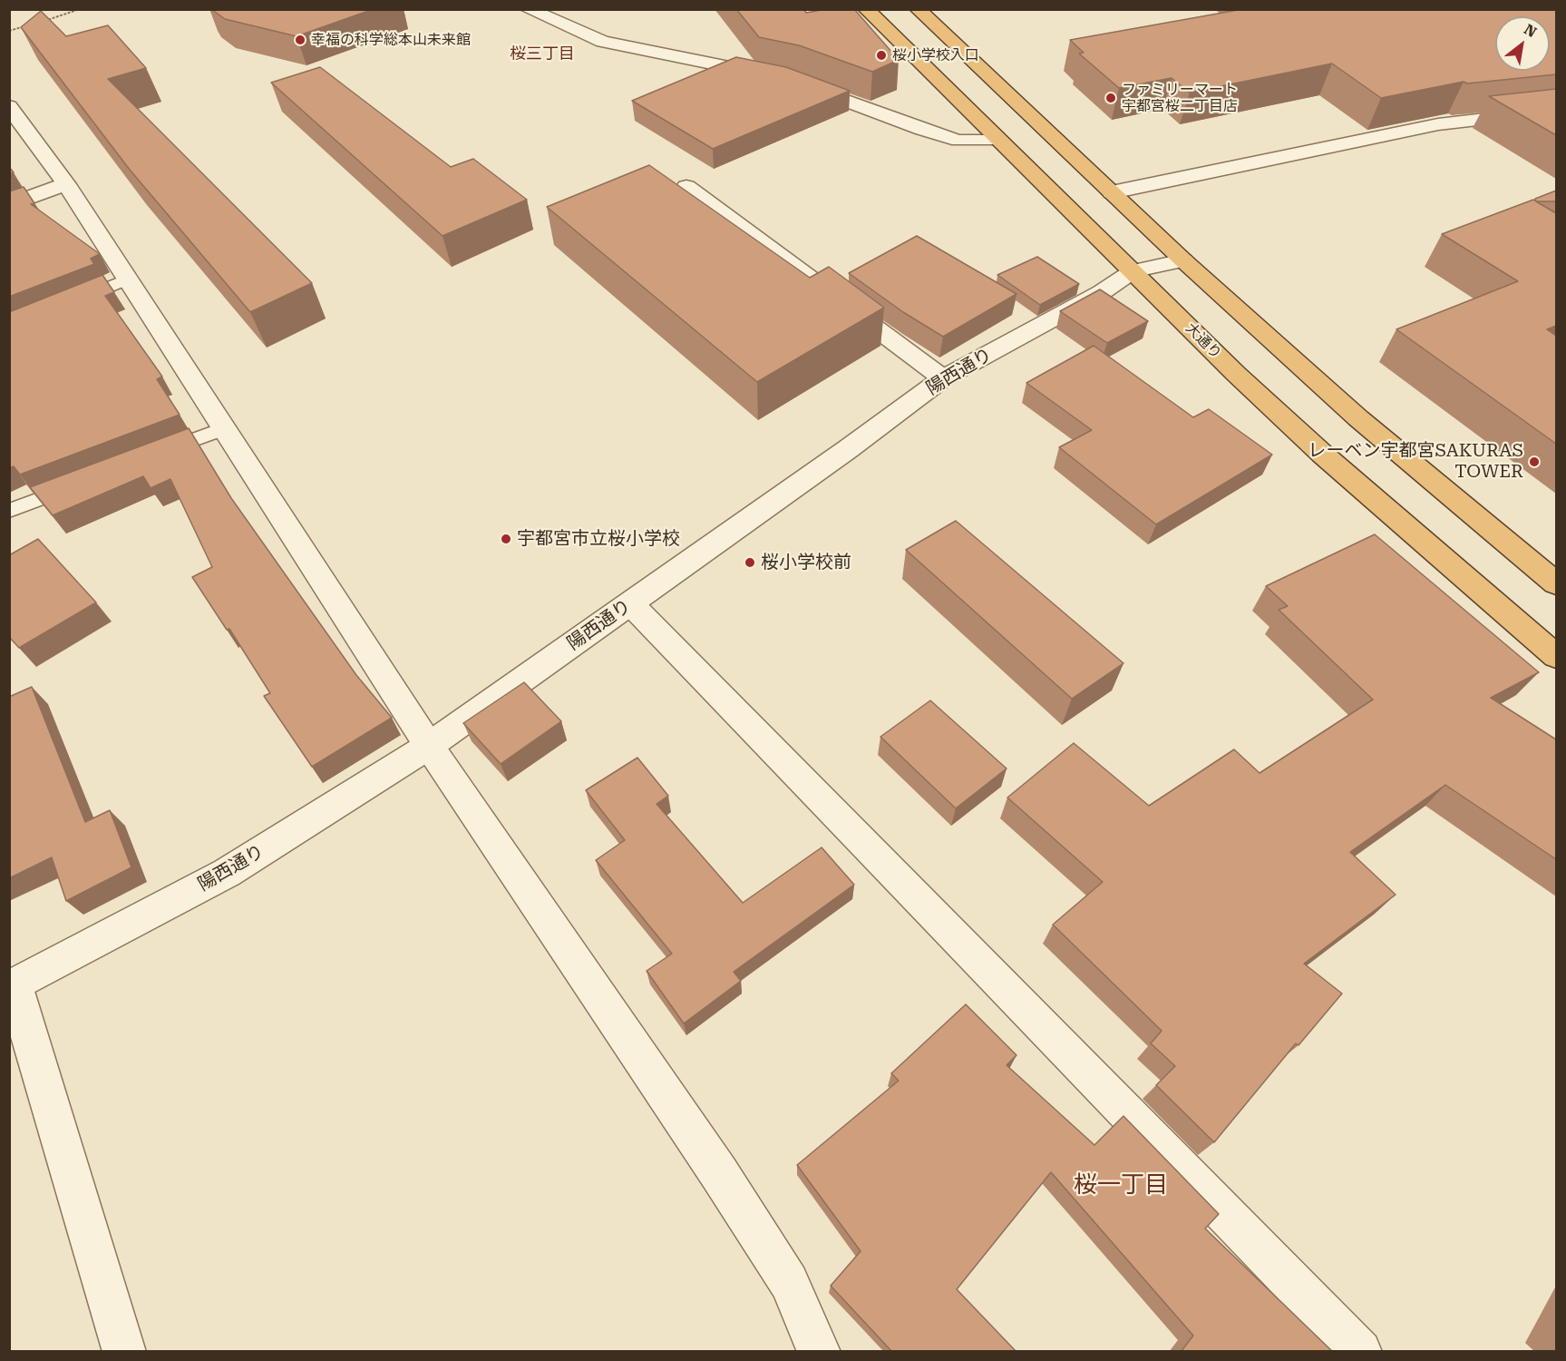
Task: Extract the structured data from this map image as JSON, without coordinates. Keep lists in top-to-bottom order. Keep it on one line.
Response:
{"streets":{"highway":["大通り"],"street":["陽西通り"]},"crossings":[["大通り","陽西通り"]],"districts":["桜三丁目","桜一丁目"],"places":["幸福の科学総本山未来館","桜小学校入口","ファミリーマート 宇都宮桜二丁目店","レーベン宇都宮SAKURAS TOWER","宇都宮市立桜小学校","桜小学校前"],"north":"top right"}
